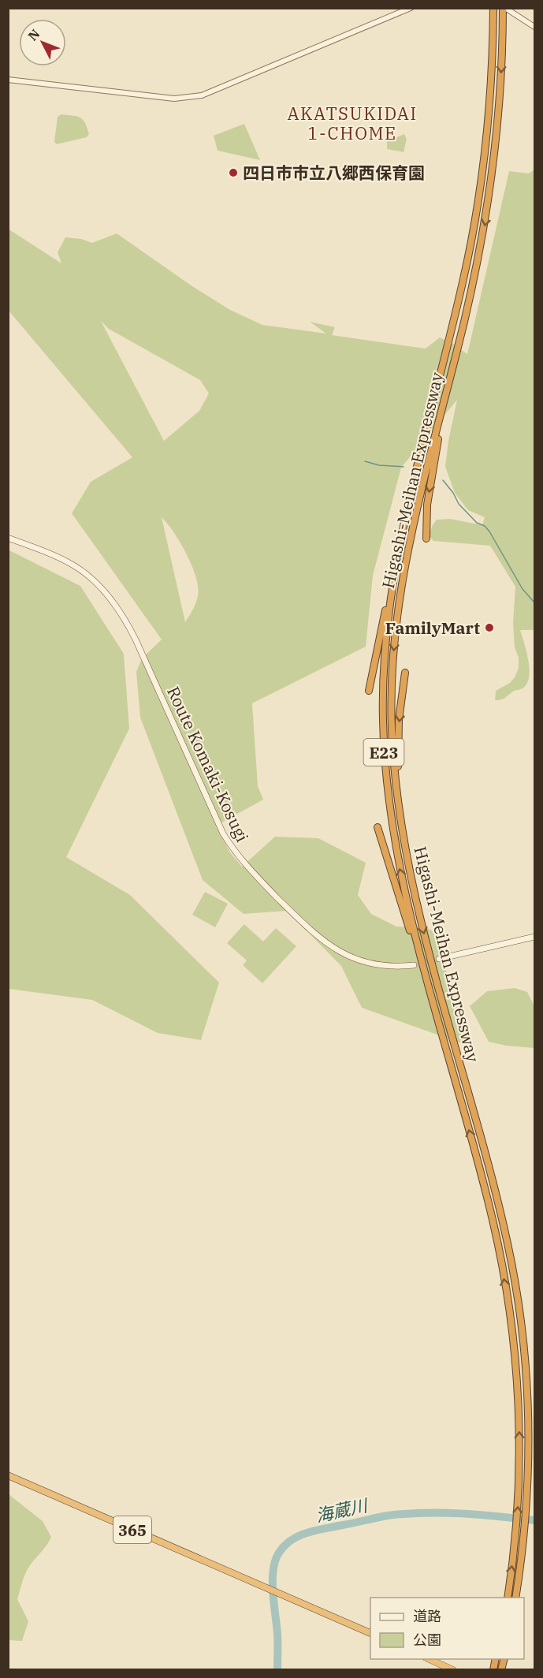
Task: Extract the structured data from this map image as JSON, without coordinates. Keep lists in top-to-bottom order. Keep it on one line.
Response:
{"streets":{"highway":["Higashi-Meihan Expressway","E23","365"],"main road":["Route Komaki-Kosugi"]},"districts":["AKATSUKIDAI 1-CHOME"],"water":["海蔵川"],"places":["四日市市立八郷西保育園","FamilyMart"],"legend":["道路","公園"],"north":"top left"}
